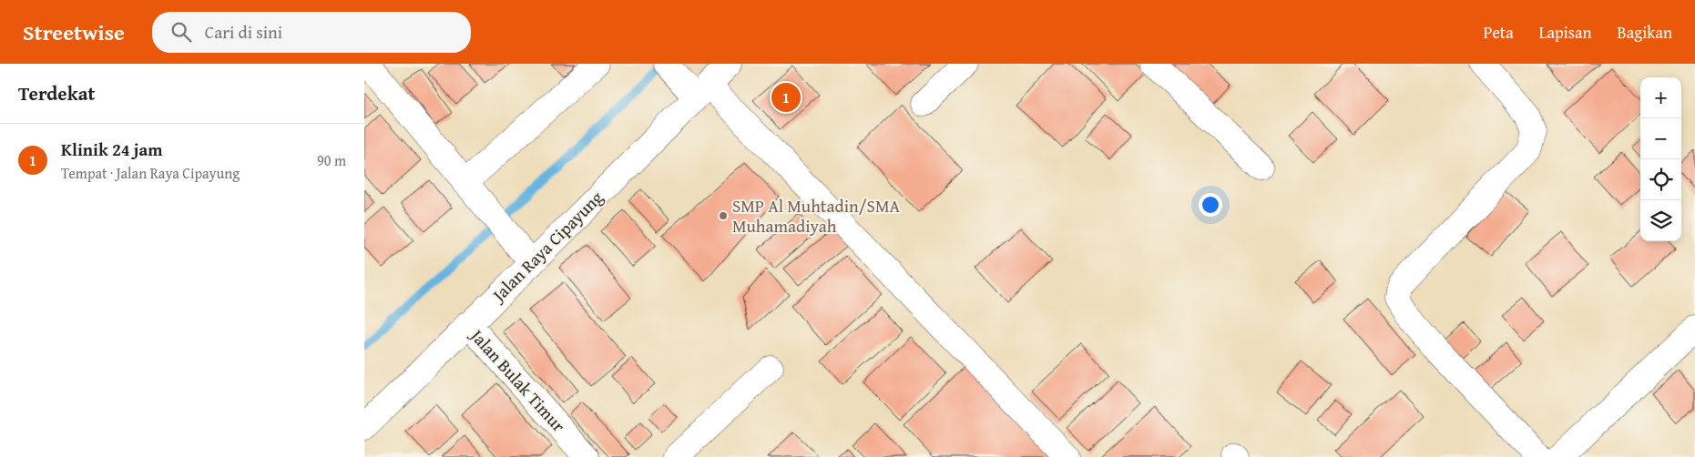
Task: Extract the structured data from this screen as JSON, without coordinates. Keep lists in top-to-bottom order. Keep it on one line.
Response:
{"streets":{"street":["Jalan Raya Cipayung","Jalan Bulak Timur"]},"crossings":[["Jalan Raya Cipayung","Jalan Bulak Timur"]],"places":["SMP Al Muhtadin/SMA Muhamadiyah"],"page":{"header":"Streetwise","search":"Cari di sini","nav":["Peta","Lapisan","Bagikan"],"heading":"Terdekat","map_buttons":["+","−"],"pins":"1","list":[{"mark":"1","name":"Klinik 24 jam","note":"Tempat · Jalan Raya Cipayung","value":"90 m"}]}}
